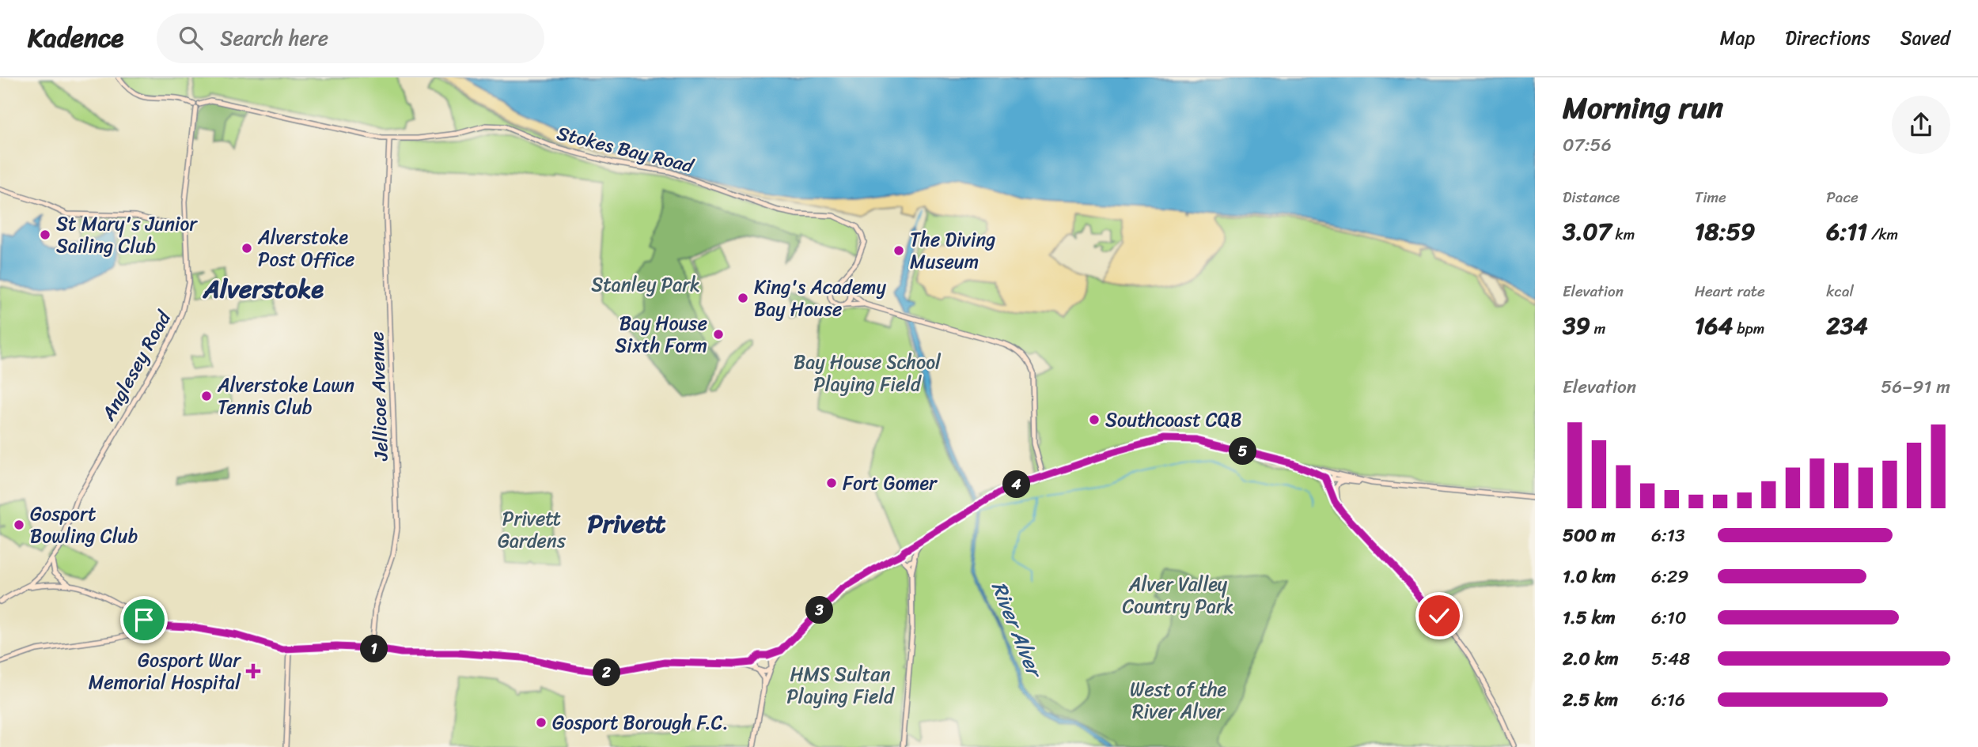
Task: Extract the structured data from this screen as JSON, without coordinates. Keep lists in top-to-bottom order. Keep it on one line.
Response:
{"streets":{"street":["Stokes Bay Road","Anglesey Road","Jellicoe Avenue"]},"crossings":[["Stokes Bay Road","Anglesey Road"],["Stokes Bay Road","Jellicoe Avenue"]],"districts":["Alverstoke","Privett"],"water":["River Alver"],"parks":["Stanley Park","Bay House School Playing Field","Privett Gardens","Alver Valley Country Park","HMS Sultan Playing Field","West of the River Alver"],"places":{"other":["St Mary's Junior Sailing Club","Alverstoke Post Office","The Diving Museum","King's Academy Bay House","Bay House Sixth Form","Alverstoke Lawn Tennis Club","Southcoast CQB","Fort Gomer","Gosport Bowling Club","Gosport Borough F.C."],"health":["Gosport War Memorial Hospital"]},"page":{"header":"Kadence","search":"Search here","nav":["Map","Directions","Saved"],"heading":["Morning run","07:56"],"stats":[["Distance","3.07 km"],["Time","18:59"],["Pace","6:11 /km"],["Elevation","39 m"],["Heart rate","164 bpm"],["kcal","234"]],"chart":["Elevation","56–91 m"],"pins":["5","4","3","1","2"],"list":[{"name":"500 m","note":"6:13"},{"name":"1.0 km","note":"6:29"},{"name":"1.5 km","note":"6:10"},{"name":"2.0 km","note":"5:48"},{"name":"2.5 km","note":"6:16"}]}}
